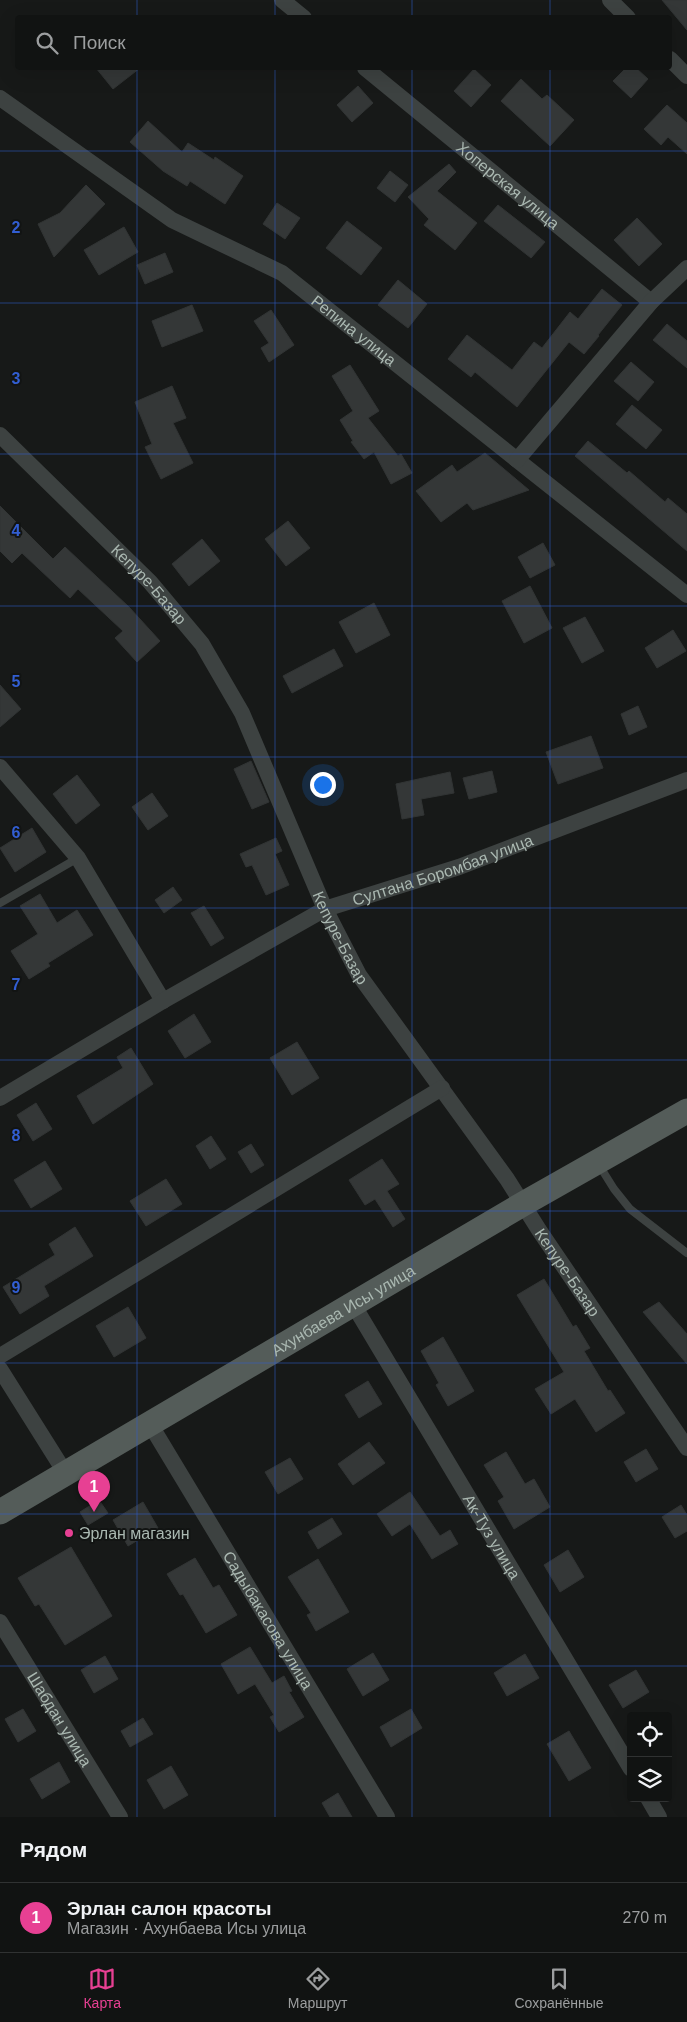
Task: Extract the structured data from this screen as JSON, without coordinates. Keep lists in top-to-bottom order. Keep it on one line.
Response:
{"streets":{"main road":["Ахунбаева Исы улица"],"street":["Хоперская улица","Репина улица","Кепуре-Базар","Султана Боромбая улица","Ак-Туз улица","Садыбакасова улица","Шабдан улица"]},"crossings":[["Кепуре-Базар","Султана Боромбая улица"],["Кепуре-Базар","Ахунбаева Исы улица"],["Ахунбаева Исы улица","Ак-Туз улица"],["Ахунбаева Исы улица","Садыбакасова улица"]],"places":["Эрлан магазин"],"page":{"search":"Поиск","pins":"1","heading":"Рядом","list":[{"mark":"1","name":"Эрлан салон красоты","note":"Магазин · Ахунбаева Исы улица","value":"270 m"}],"nav":["Карта","Маршрут","Сохранённые"]},"grid":{"rows":["2","3","4","5","6","7","8","9"]}}
